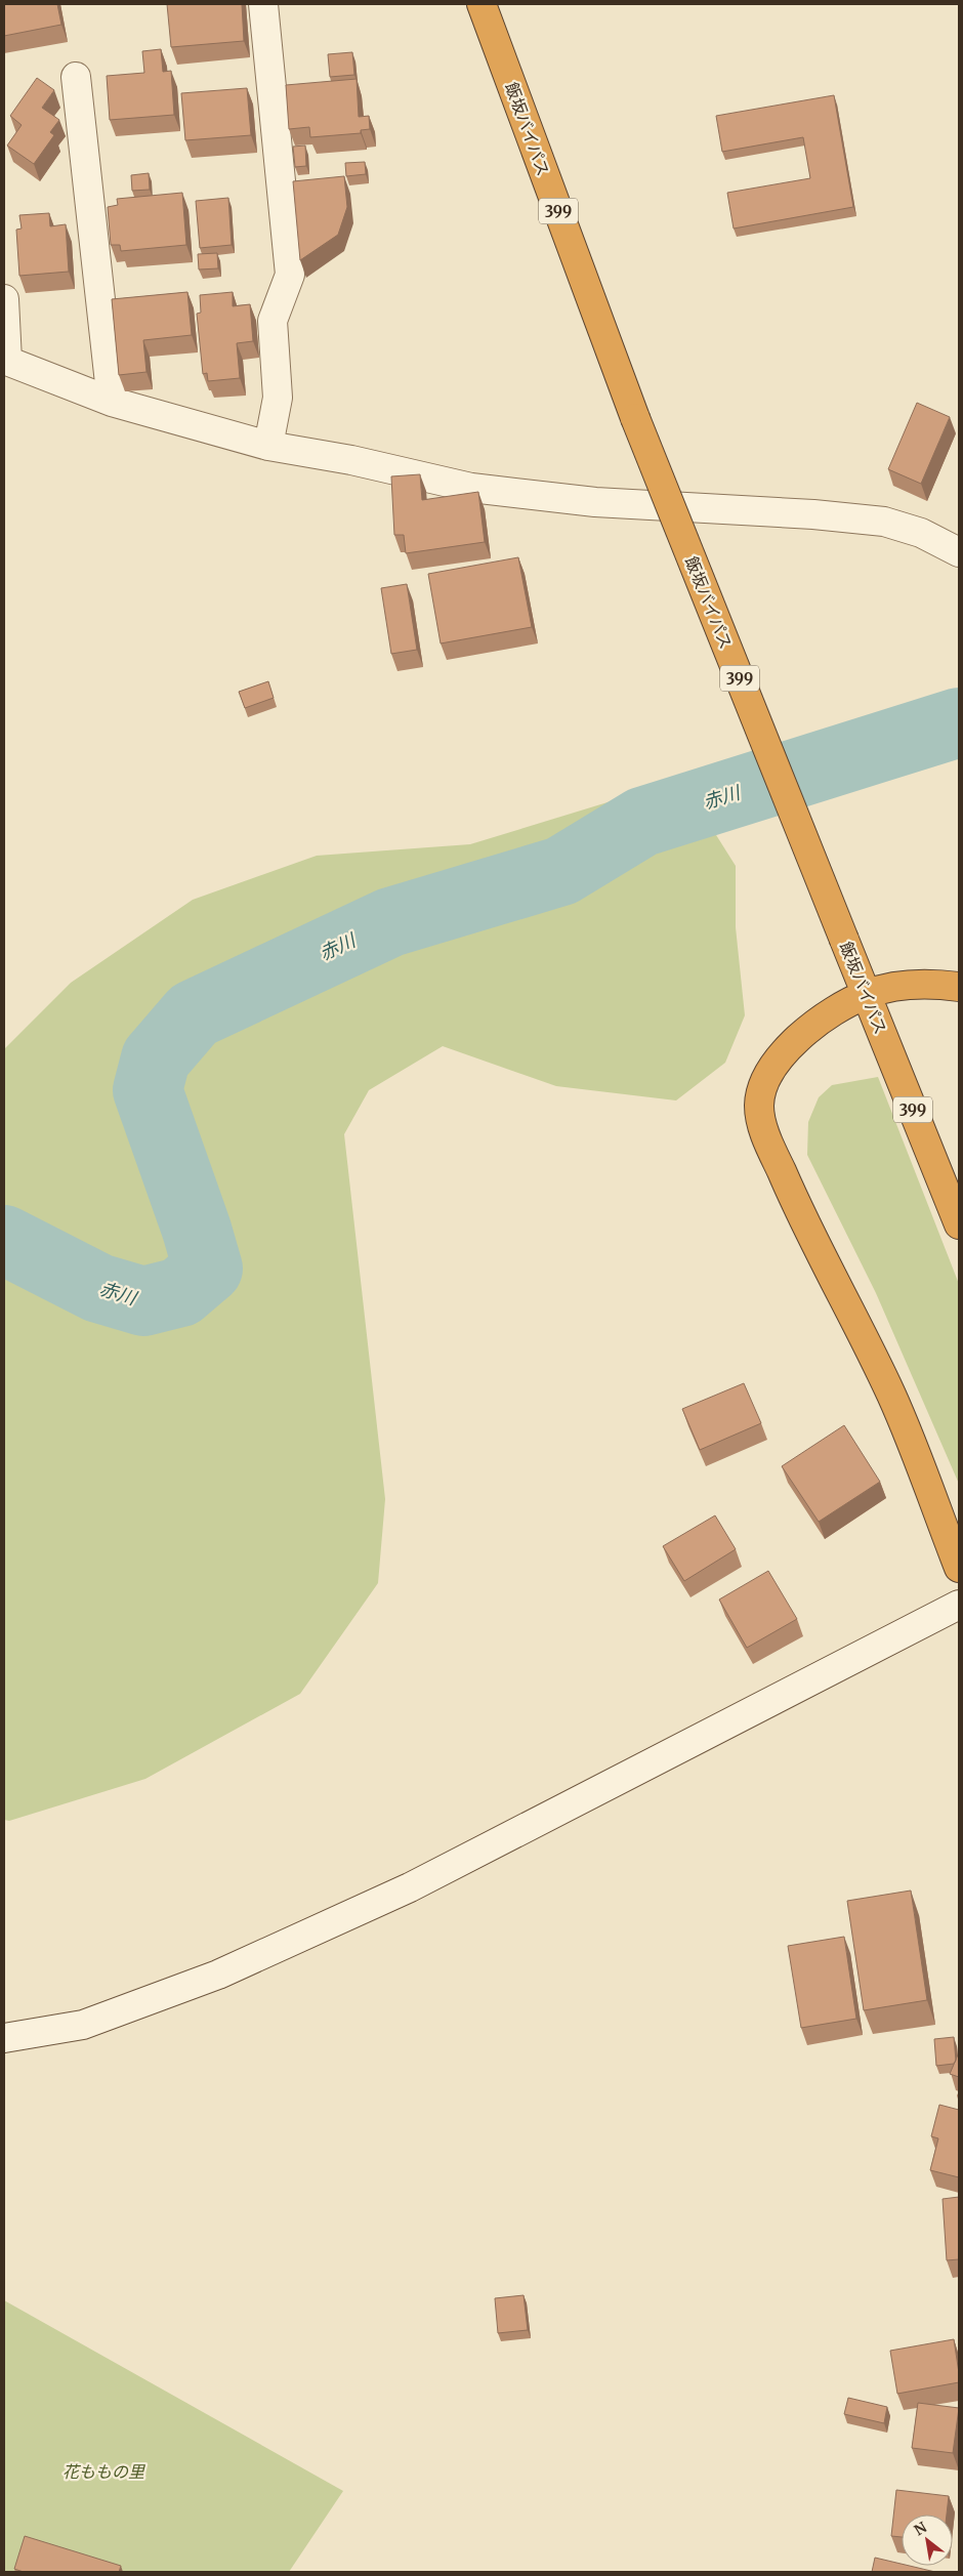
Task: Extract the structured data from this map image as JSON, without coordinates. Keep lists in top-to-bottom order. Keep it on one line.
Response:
{"streets":{"highway":["飯坂バイパス","399"]},"water":["赤川"],"parks":["花ももの里"],"north":"top left"}
